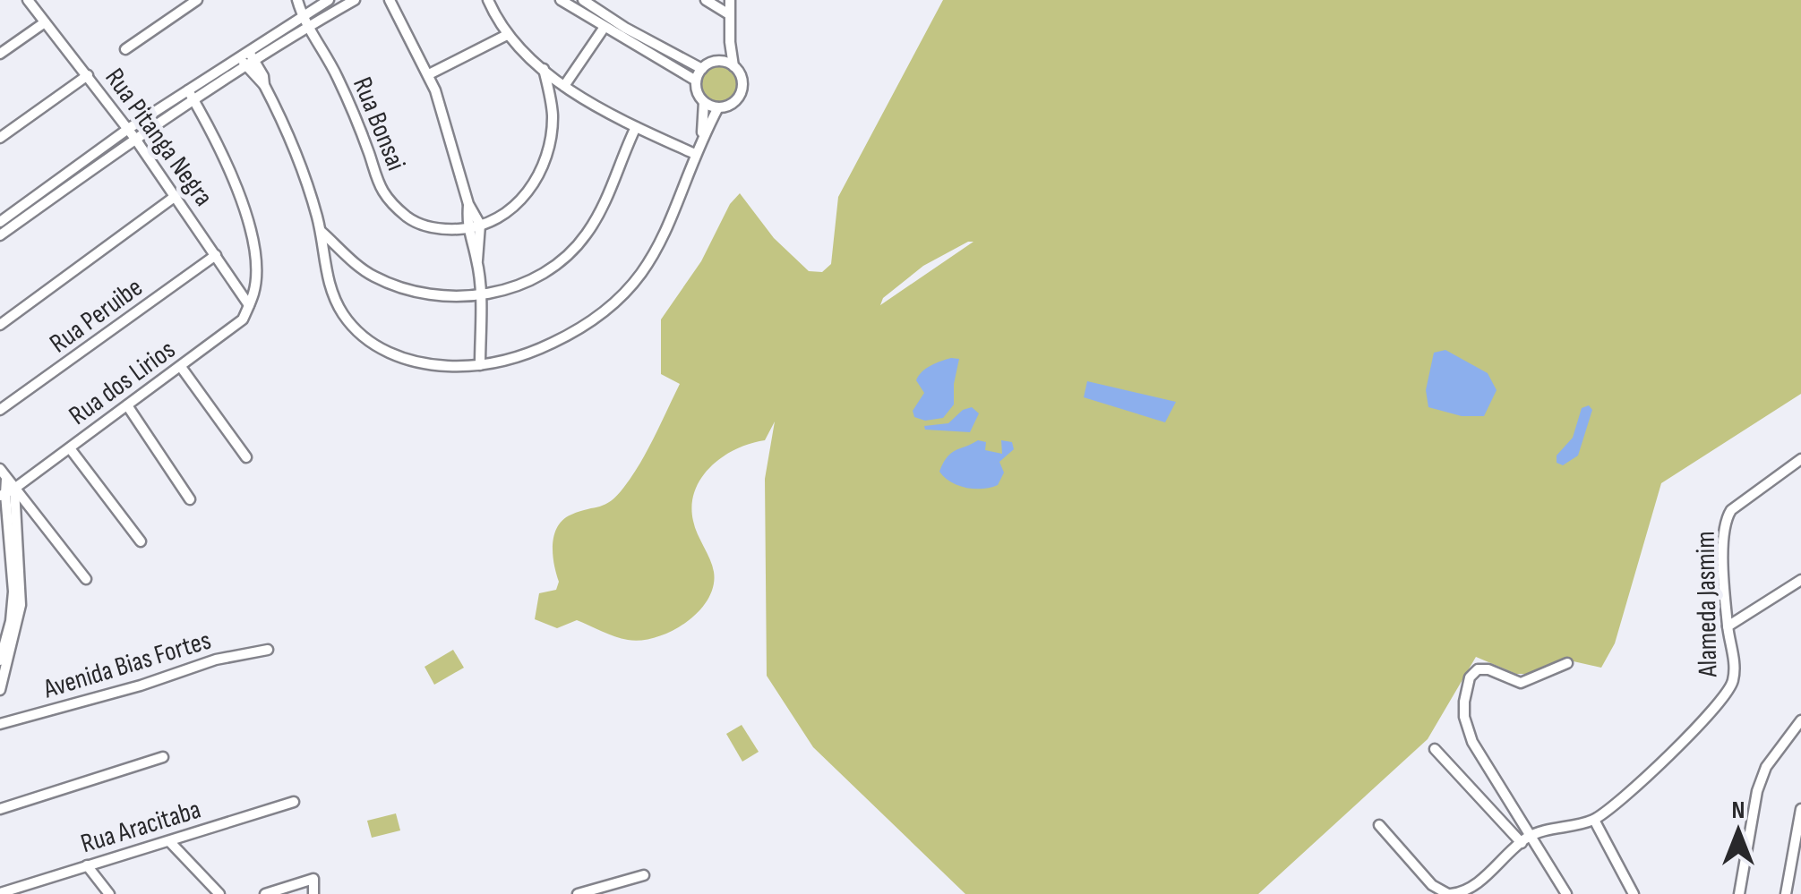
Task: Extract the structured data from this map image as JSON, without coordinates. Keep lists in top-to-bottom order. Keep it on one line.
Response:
{"streets":{"street":["Rua Bonsai","Rua Pitanga Negra","Rua Peruibe","Rua dos Lirios","Alameda Jasmim","Avenida Bias Fortes","Rua Aracitaba"]},"crossings":[["Rua Pitanga Negra","Rua Peruibe"],["Rua Pitanga Negra","Rua dos Lirios"]],"north":"top"}
